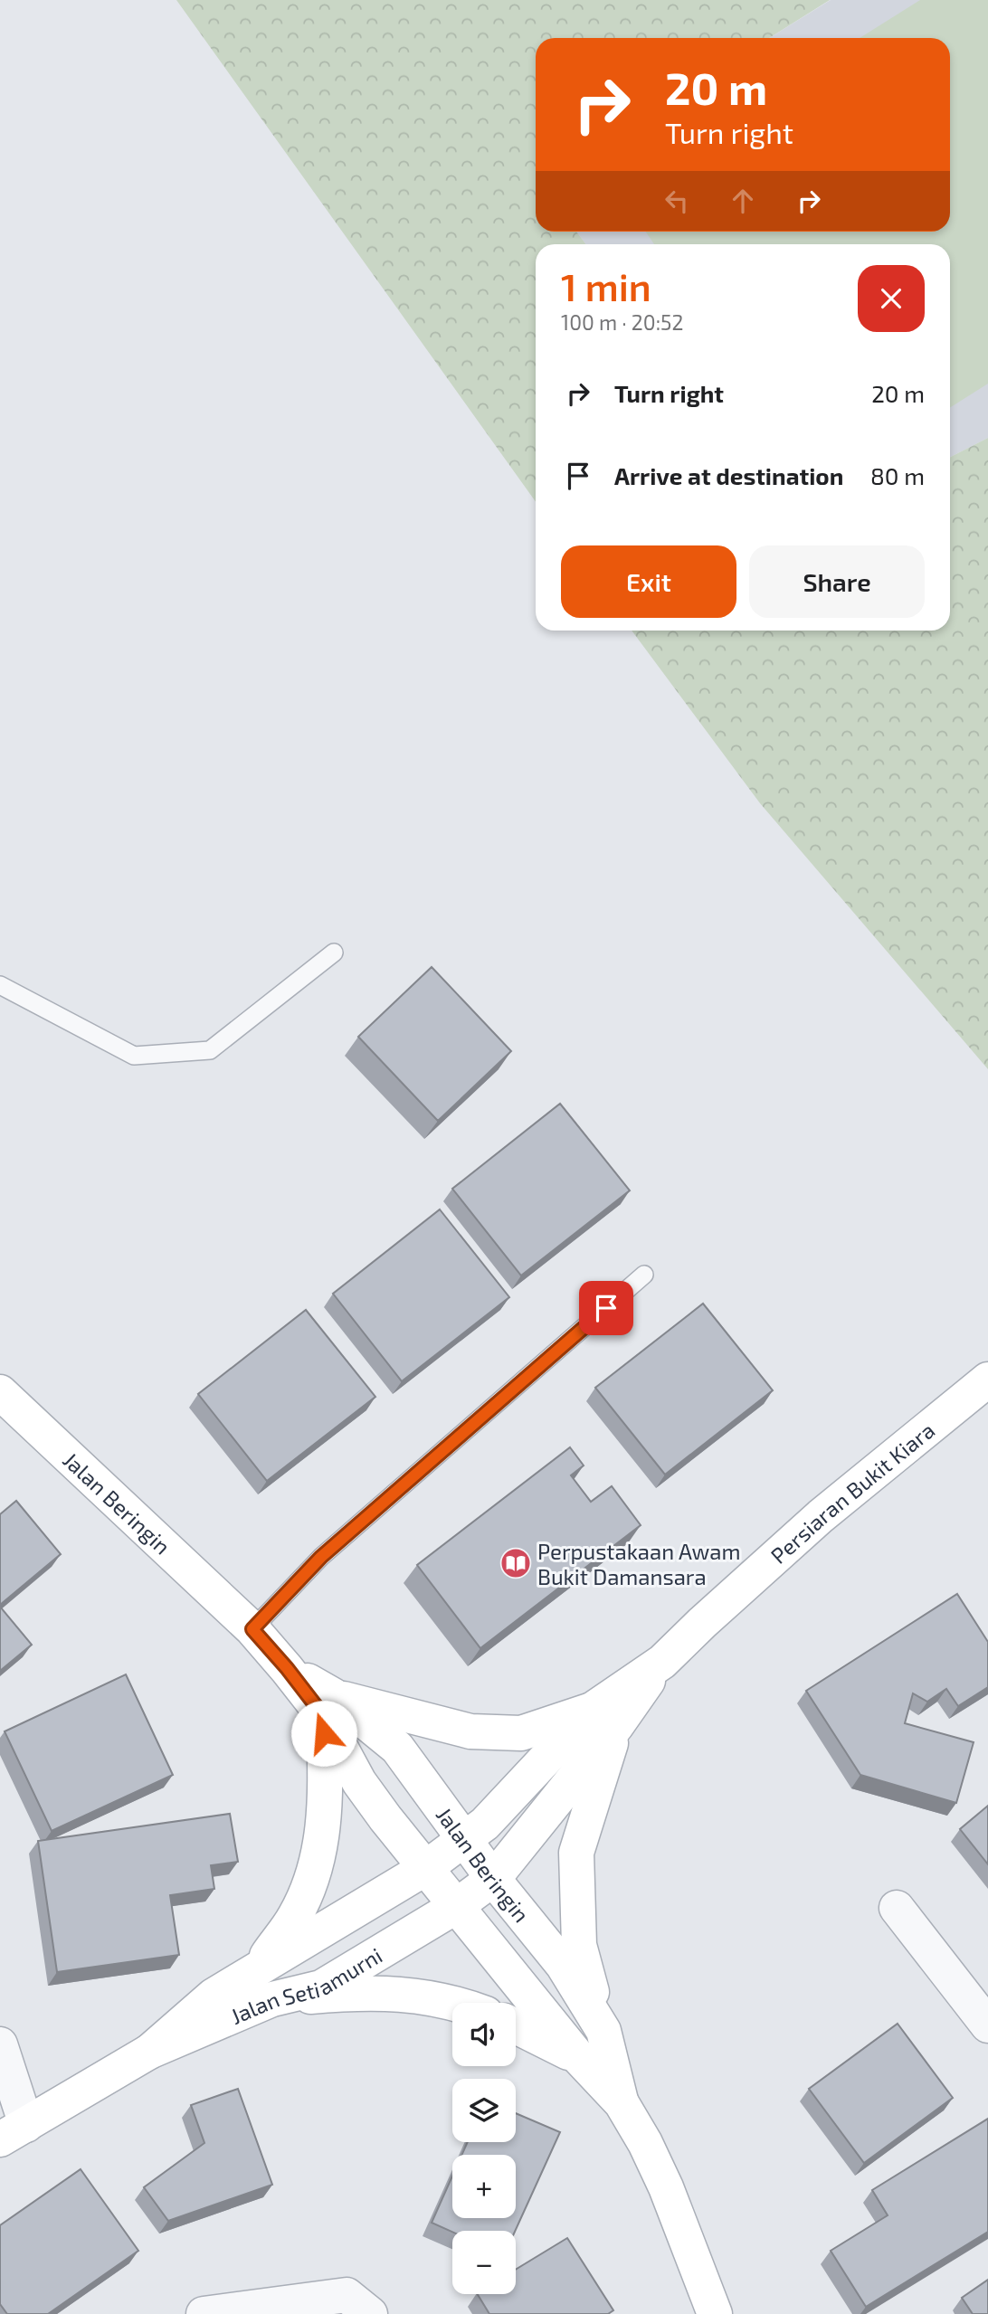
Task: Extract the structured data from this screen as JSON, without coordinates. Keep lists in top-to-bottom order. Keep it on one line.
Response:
{"streets":{"street":["Persiaran Bukit Kiara","Jalan Beringin","Jalan Setiamurni"]},"crossings":[["Persiaran Bukit Kiara","Jalan Beringin"],["Persiaran Bukit Kiara","Jalan Setiamurni"],["Jalan Beringin","Jalan Setiamurni"]],"places":{"library":["Perpustakaan Awam Bukit Damansara"]},"page":{"turn":["20 m","Turn right"],"heading":["1 min","100 m · 20:52"],"list":[{"name":"Turn right","value":"20 m"},{"name":"Arrive at destination","value":"80 m"}],"buttons":["Exit","Share"],"map_buttons":["+","−"]}}
